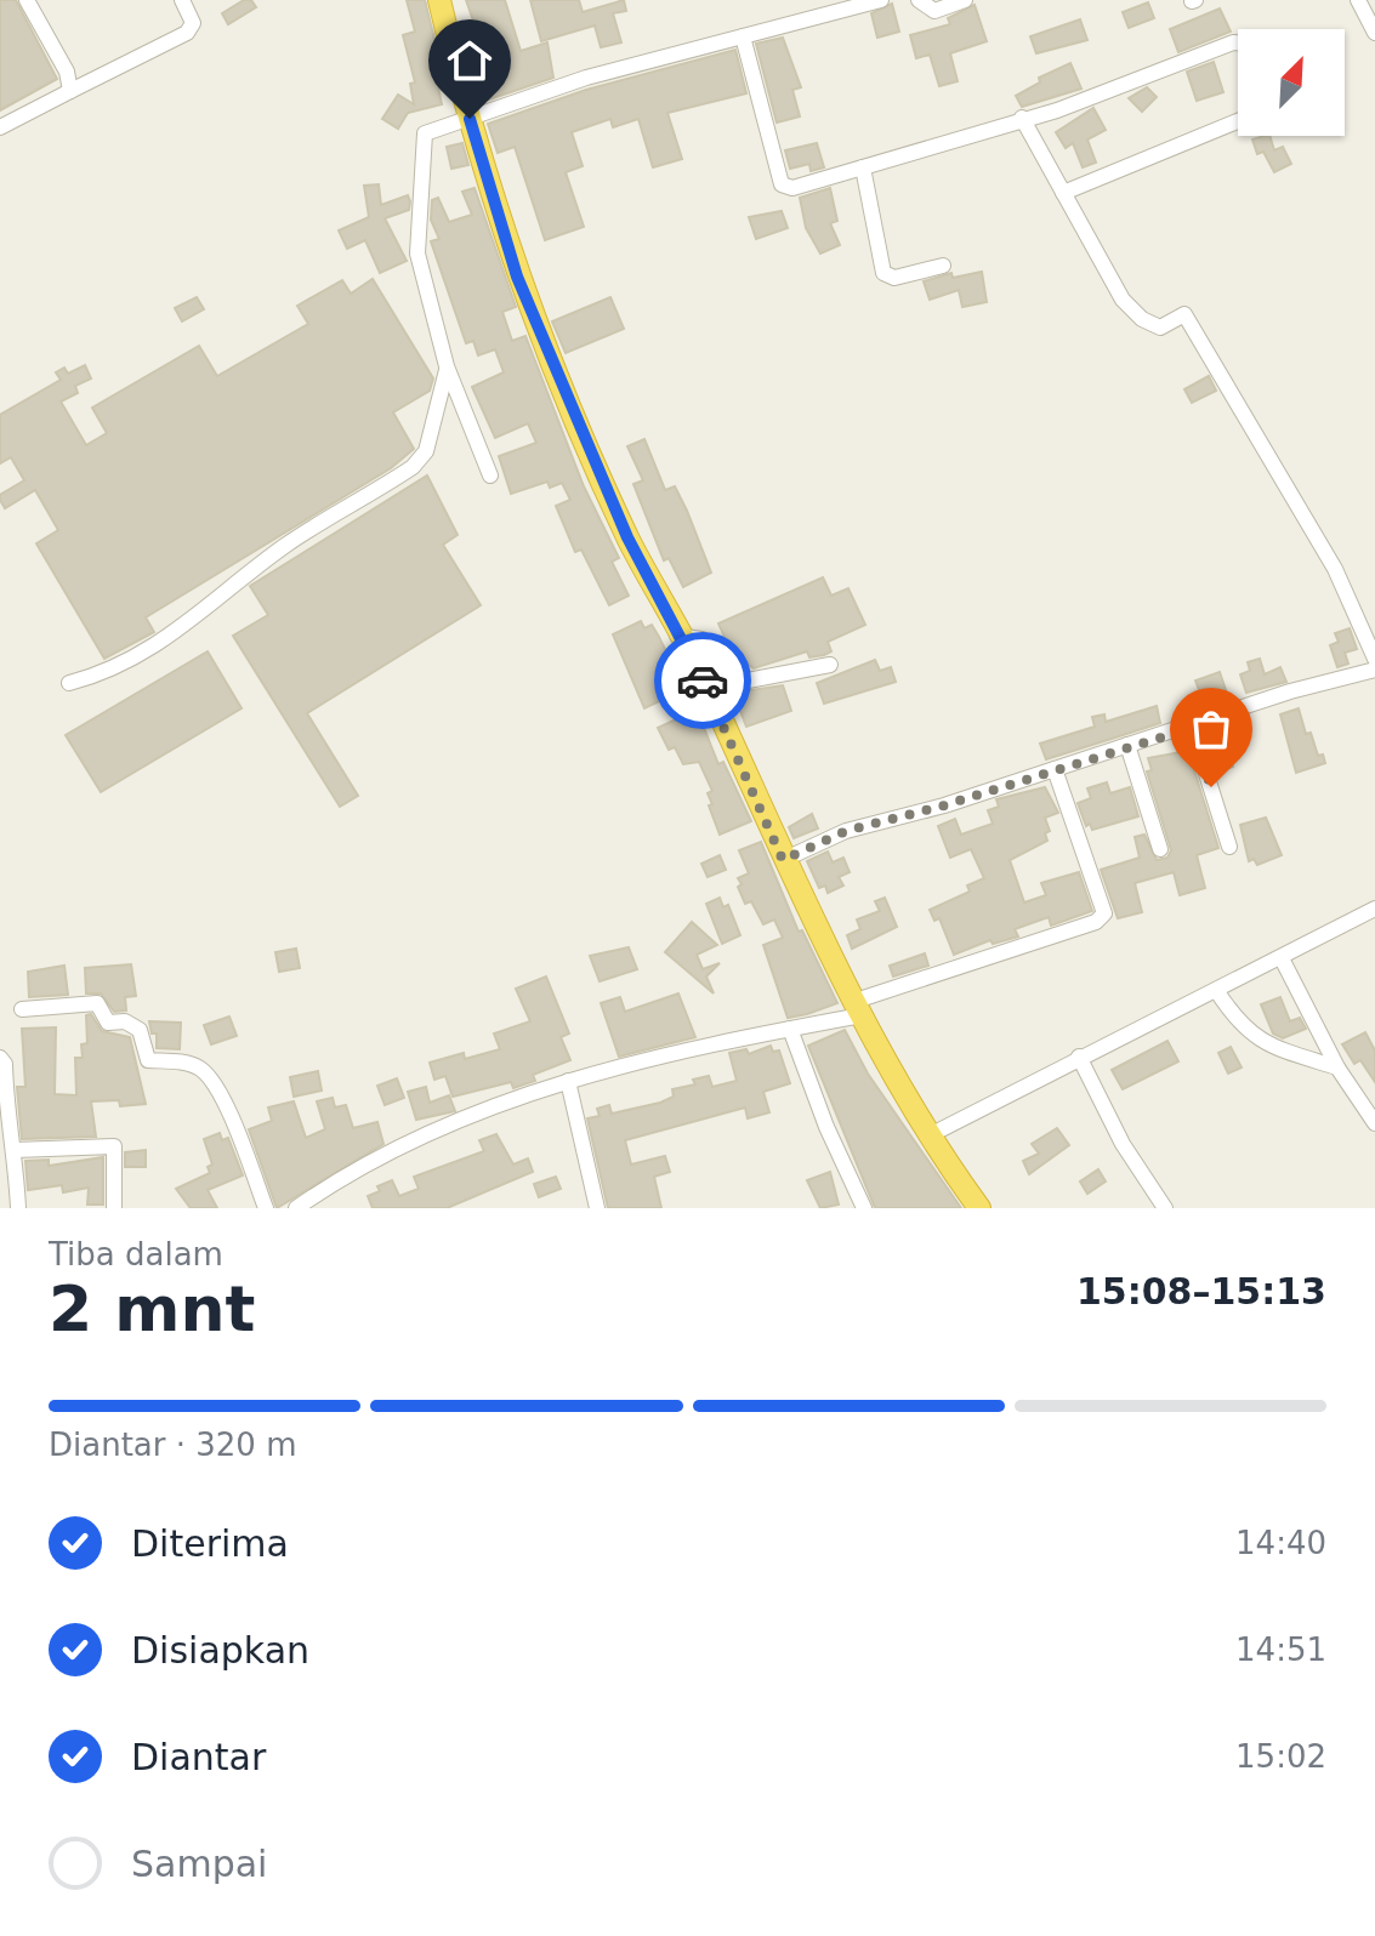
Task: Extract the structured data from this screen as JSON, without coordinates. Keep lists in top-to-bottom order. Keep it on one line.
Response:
{"north":"top right","page":{"heading":["2 mnt","Tiba dalam","15:08–15:13"],"bar":"Diantar · 320 m","list":[["Diterima","14:40"],["Disiapkan","14:51"],["Diantar","15:02"],"Sampai"]}}
